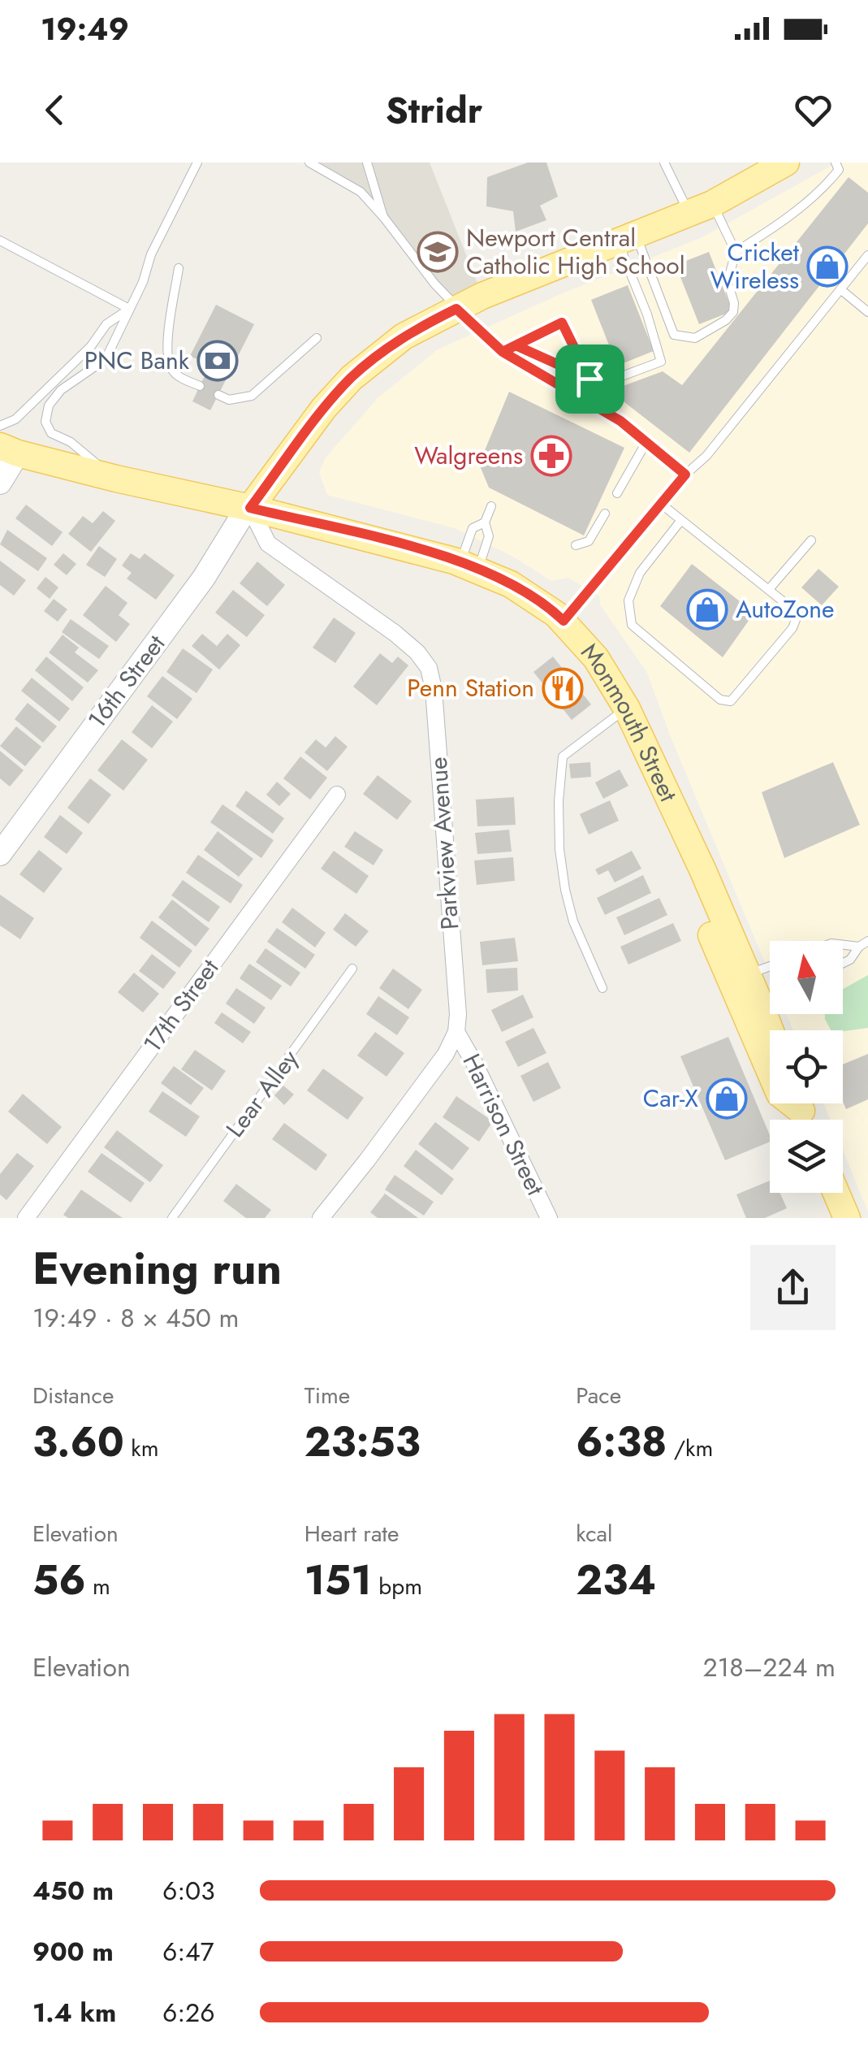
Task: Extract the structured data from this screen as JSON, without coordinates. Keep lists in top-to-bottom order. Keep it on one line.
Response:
{"streets":{"main road":["Monmouth Street"],"street":["16th Street","Parkview Avenue","17th Street","Harrison Street"],"lane":["Lear Alley"]},"crossings":[["16th Street","Monmouth Street"],["16th Street","Parkview Avenue"],["Monmouth Street","Parkview Avenue"],["Parkview Avenue","Harrison Street"]],"places":{"school or university":["Newport Central Catholic High School"],"shop":["Cricket Wireless","AutoZone","Car-X"],"bank":["PNC Bank"],"pharmacy":["Walgreens"],"restaurant":["Penn Station"]},"north":"top","page":{"status":"19:49","header":"Stridr","heading":["Evening run","19:49 · 8 × 450 m"],"stats":[["Distance","3.60 km"],["Time","23:53"],["Pace","6:38 /km"],["Elevation","56 m"],["Heart rate","151 bpm"],["kcal","234"]],"chart":["Elevation","218–224 m"],"list":[{"name":"450 m","note":"6:03"},{"name":"900 m","note":"6:47"},{"name":"1.4 km","note":"6:26"}]}}
